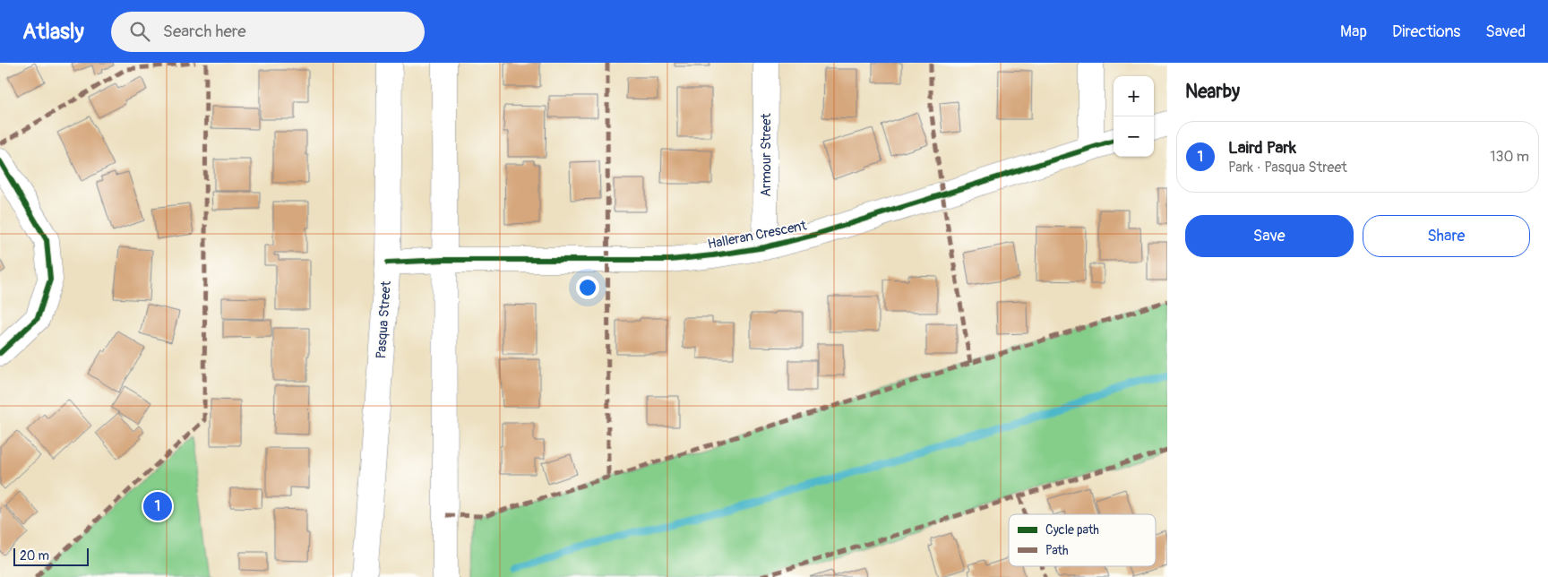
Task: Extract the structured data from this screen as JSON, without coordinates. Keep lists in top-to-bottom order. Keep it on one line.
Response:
{"streets":{"street":["Armour Street","Halleran Crescent","Pasqua Street"]},"crossings":[["Armour Street","Halleran Crescent"],["Halleran Crescent","Pasqua Street"]],"legend":["Cycle path","Path"],"scale_bar":"20 m","page":{"header":"Atlasly","search":"Search here","nav":["Map","Directions","Saved"],"heading":"Nearby","map_buttons":["+","−"],"list":[{"mark":"1","name":"Laird Park","note":"Park · Pasqua Street","value":"130 m"}],"buttons":["Save","Share"],"pins":"1","scale":"20 m"}}
